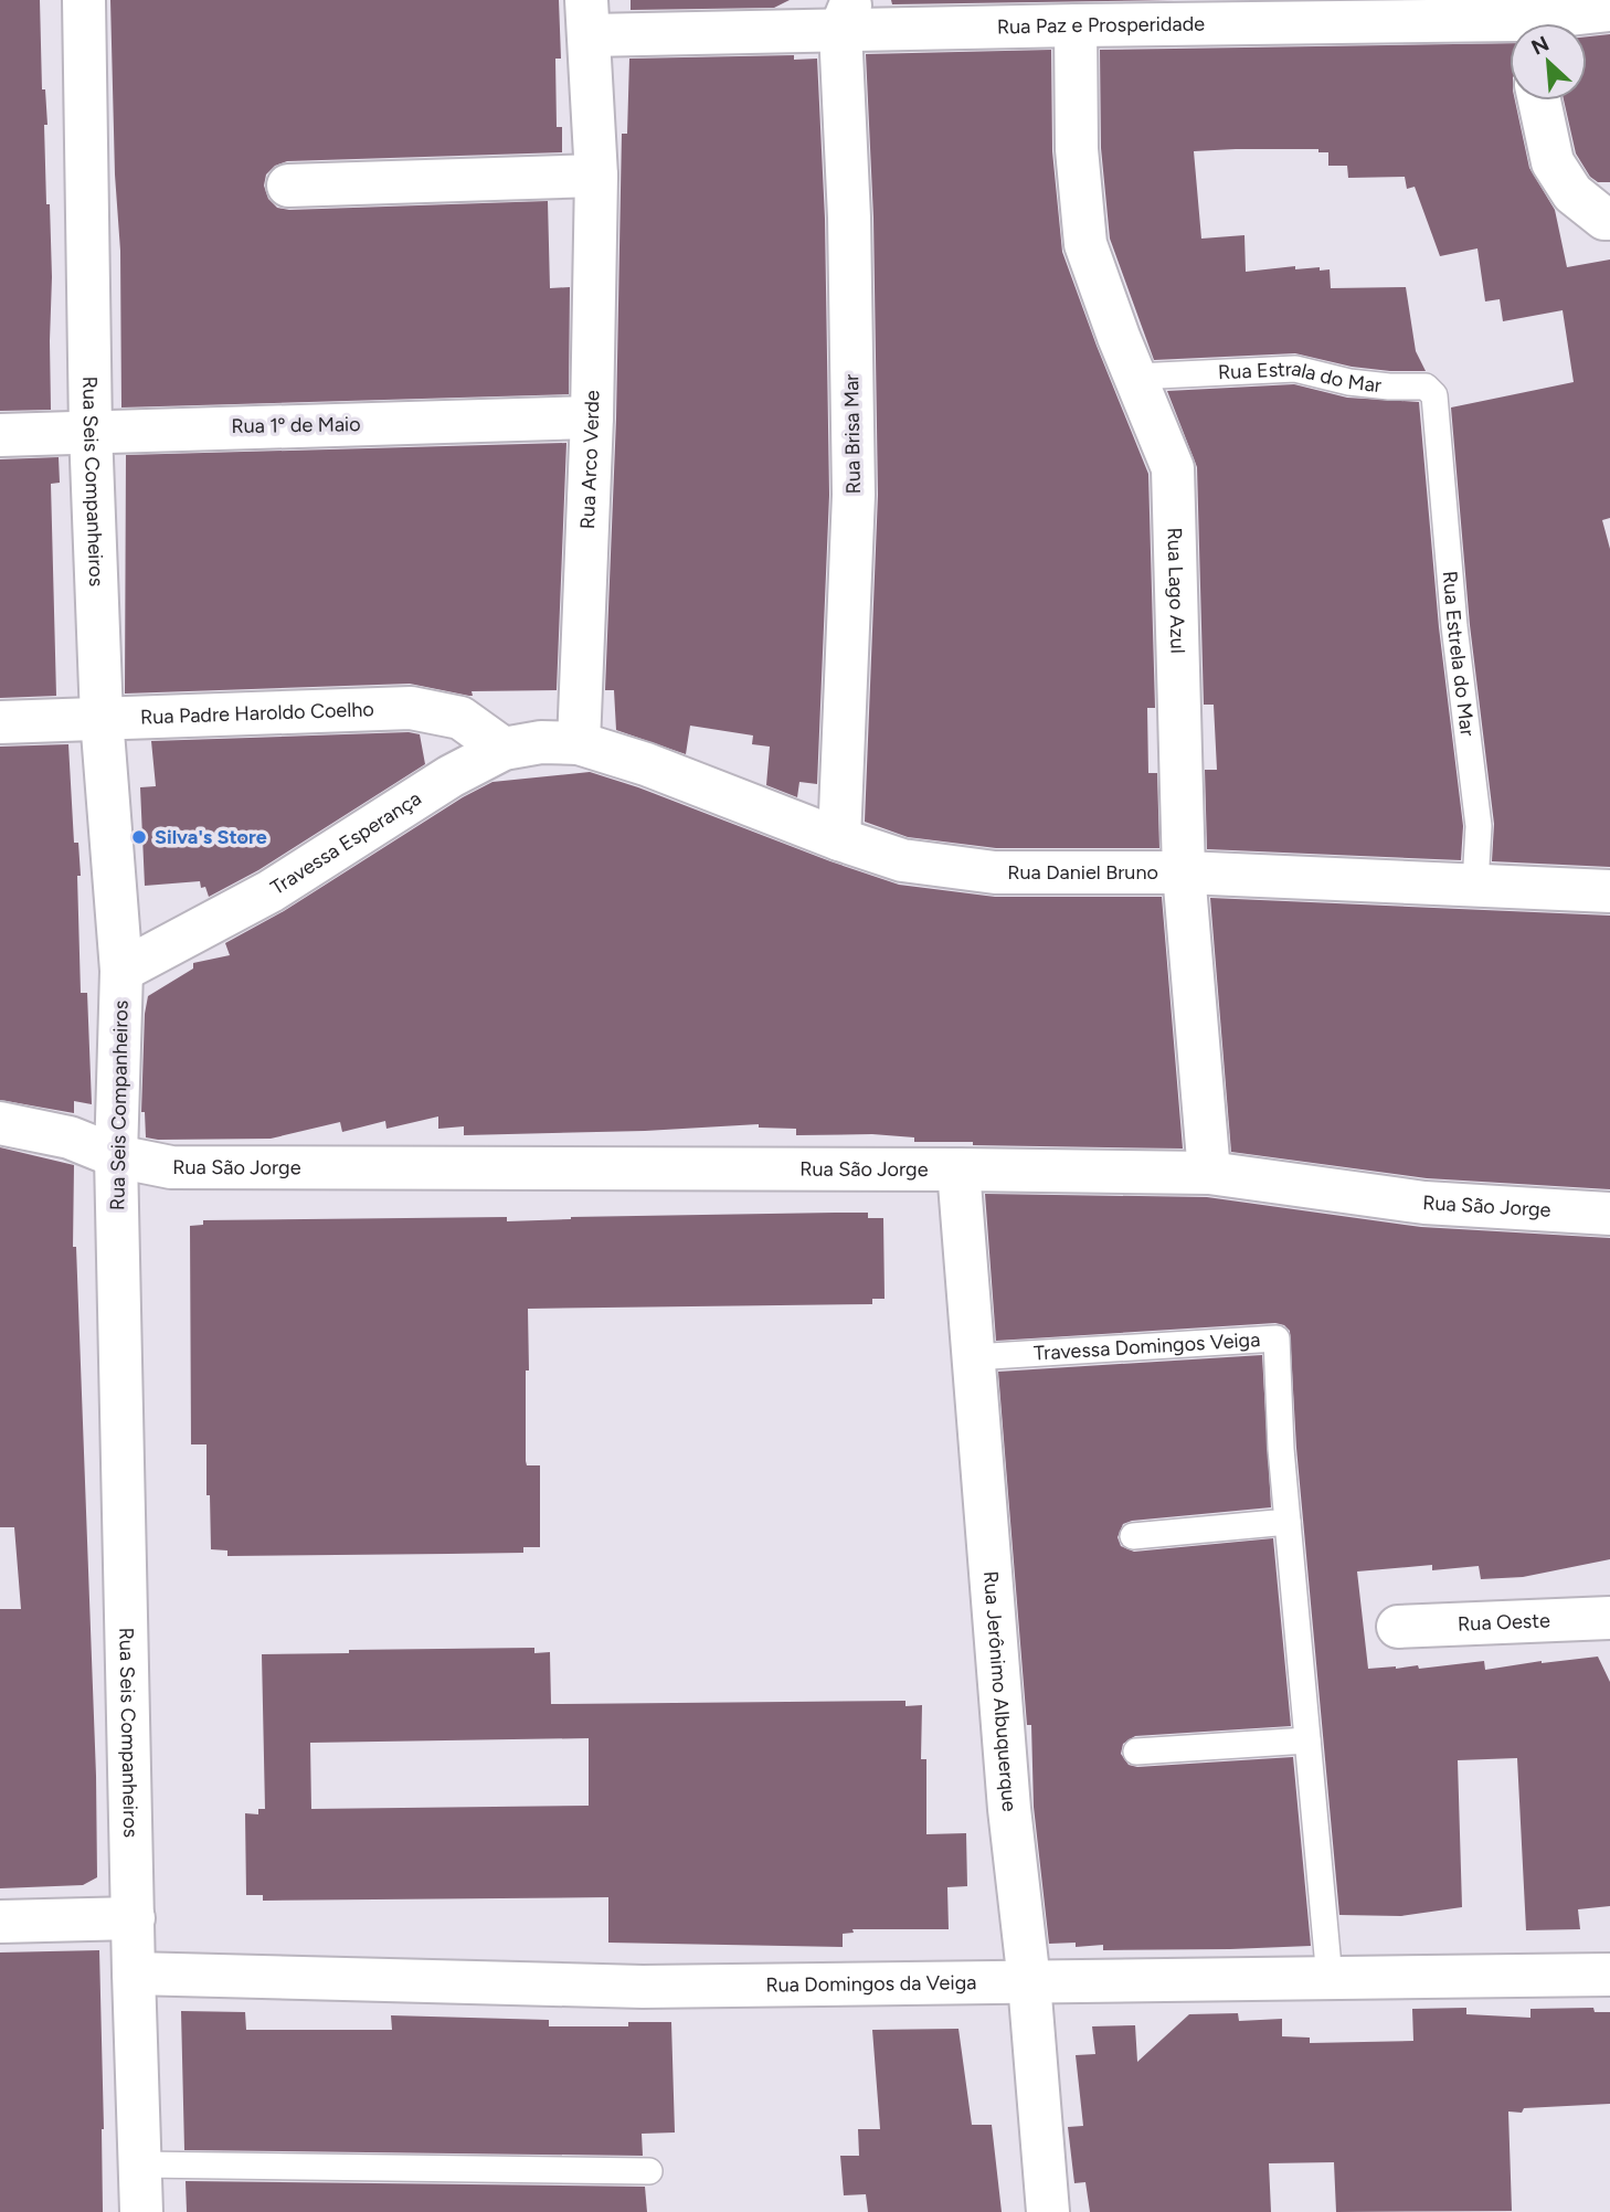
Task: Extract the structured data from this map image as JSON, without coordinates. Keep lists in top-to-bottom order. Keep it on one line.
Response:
{"streets":{"street":["Rua Paz e Prosperidade","Rua 1º de Maio","Rua Brisa Mar","Rua Arco Verde","Rua Seis Companheiros","Rua Lago Azul","Rua Padre Haroldo Coelho","Travessa Esperança","Rua Daniel Bruno","Rua São Jorge","Rua Oeste","Rua Jerônimo Albuquerque","Rua Domingos da Veiga"],"lane":["Rua Estrala do Mar","Rua Estrela do Mar","Travessa Domingos Veiga"]},"crossings":[["Rua Paz e Prosperidade","Rua Brisa Mar"],["Rua Paz e Prosperidade","Rua Arco Verde"],["Rua Paz e Prosperidade","Rua Lago Azul"],["Rua Estrala do Mar","Rua Lago Azul"],["Rua Estrala do Mar","Rua Estrela do Mar"],["Rua 1º de Maio","Rua Arco Verde"],["Rua 1º de Maio","Rua Seis Companheiros"],["Rua Brisa Mar","Rua Daniel Bruno"],["Rua Arco Verde","Travessa Esperança"],["Rua Arco Verde","Rua Daniel Bruno"],["Rua Seis Companheiros","Rua Padre Haroldo Coelho"],["Rua Seis Companheiros","Travessa Esperança"],["Rua Seis Companheiros","Rua São Jorge"],["Rua Seis Companheiros","Rua Domingos da Veiga"],["Rua Lago Azul","Rua Daniel Bruno"],["Rua Lago Azul","Rua São Jorge"],["Rua Estrela do Mar","Rua Daniel Bruno"],["Rua Padre Haroldo Coelho","Travessa Esperança"],["Travessa Esperança","Rua Daniel Bruno"],["Rua São Jorge","Rua Jerônimo Albuquerque"],["Travessa Domingos Veiga","Rua Jerônimo Albuquerque"],["Travessa Domingos Veiga","Rua Domingos da Veiga"],["Rua Jerônimo Albuquerque","Rua Domingos da Veiga"]],"places":["Silva's Store"],"north":"top left"}
